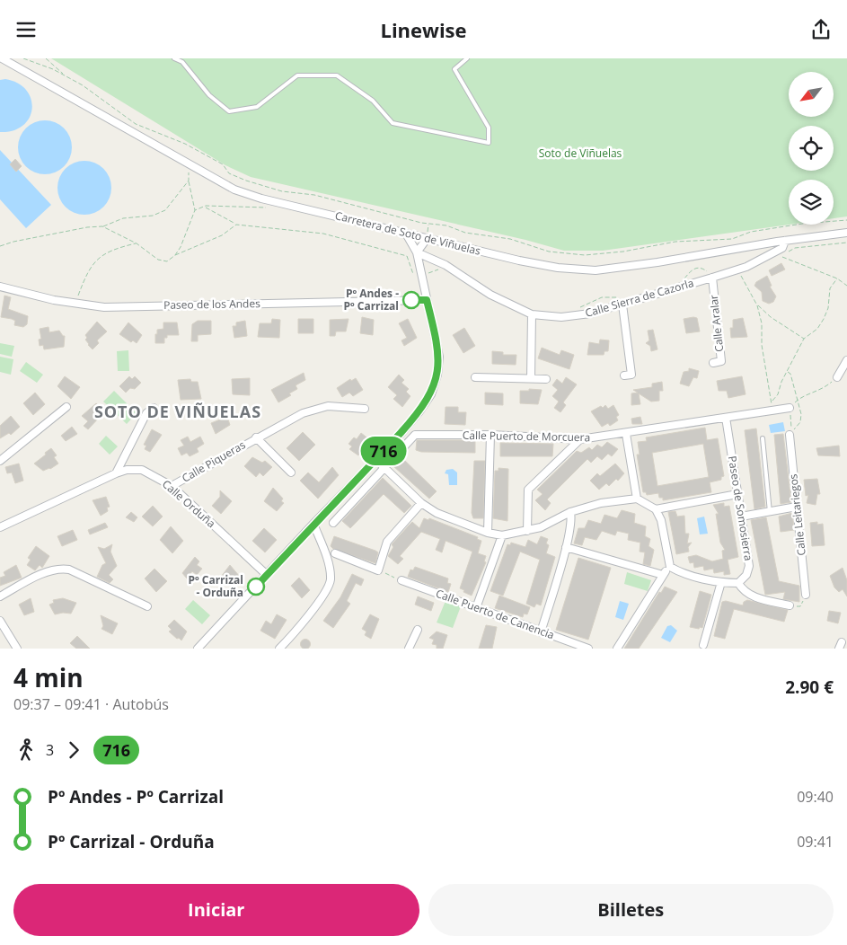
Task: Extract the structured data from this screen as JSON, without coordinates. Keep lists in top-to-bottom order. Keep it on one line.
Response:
{"streets":{"street":["Carretera de Soto de Viñuelas","Calle Sierra de Cazorla","Paseo de los Andes","Calle Aralar","Calle Puerto de Morcuera","Calle Piqueras","Calle Orduña","Paseo de Somosierra","Calle Leitariegos","Calle Puerto de Canencia"]},"crossings":[["Carretera de Soto de Viñuelas","Calle Sierra de Cazorla"],["Calle Sierra de Cazorla","Calle Aralar"],["Calle Puerto de Morcuera","Paseo de Somosierra"],["Calle Piqueras","Calle Orduña"]],"districts":["SOTO DE VIÑUELAS"],"parks":["Soto de Viñuelas"],"places":["Pº Andes - Pº Carrizal","Pº Carrizal - Orduña"],"lines":["bus line 716"],"north":"bottom left","page":{"header":"Linewise","on_map":"716","heading":["4 min","09:37 – 09:41 · Autobús","2.90 €"],"legs":["3","716"],"list":[{"name":"Pº Andes - Pº Carrizal","value":"09:40"},{"name":"Pº Carrizal - Orduña","value":"09:41"}],"buttons":["Iniciar","Billetes"]}}
